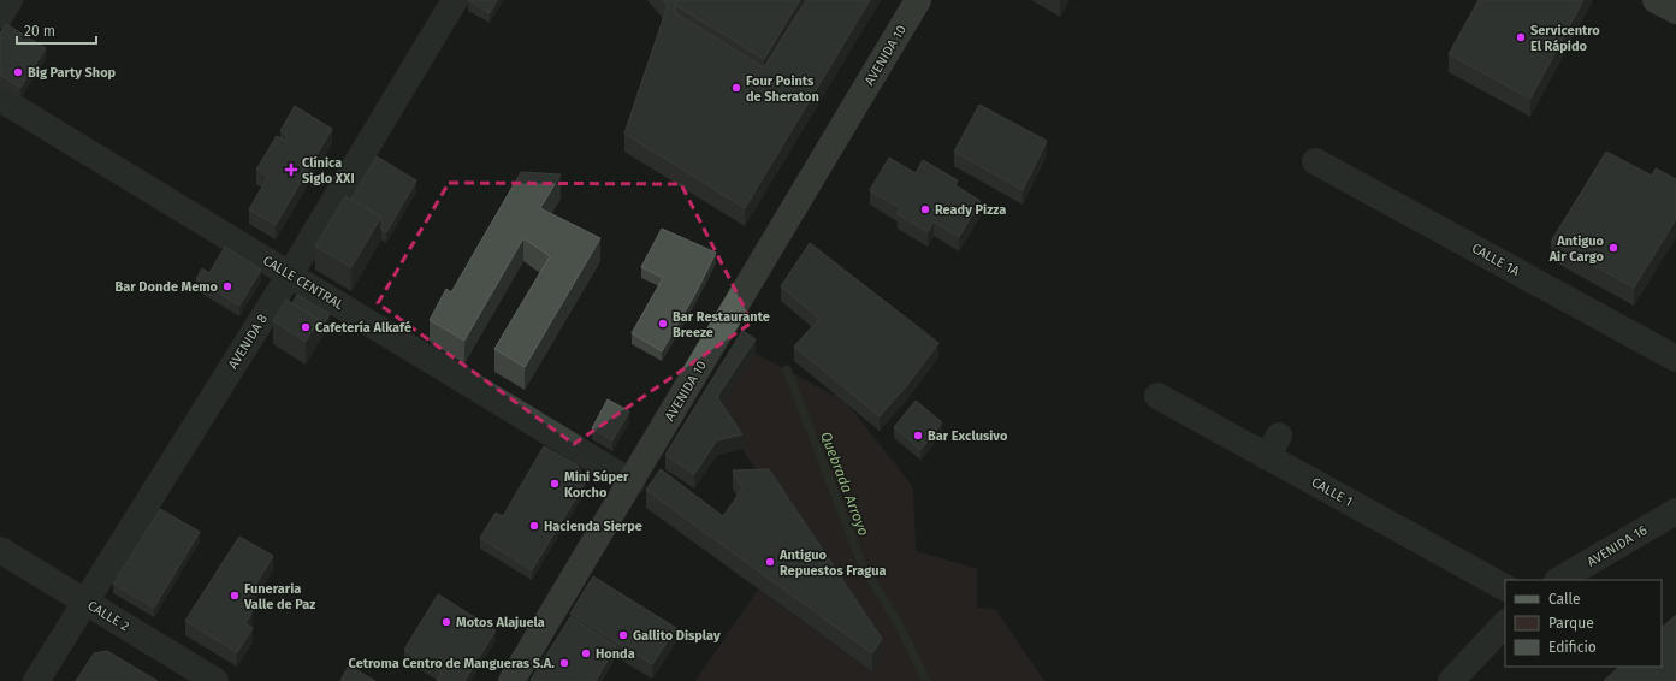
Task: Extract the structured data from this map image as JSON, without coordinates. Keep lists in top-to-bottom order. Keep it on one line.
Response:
{"streets":{"main road":["AVENIDA 10"],"street":["CALLE 1A","CALLE CENTRAL","AVENIDA 8","CALLE 1","AVENIDA 16","CALLE 2"]},"crossings":[["AVENIDA 10","CALLE CENTRAL"],["CALLE CENTRAL","AVENIDA 8"],["AVENIDA 8","CALLE 2"]],"water":["Quebrada Arroyo"],"places":{"other":["Servicentro El Rápido","Big Party Shop","Four Points de Sheraton","Ready Pizza","Antiguo Air Cargo","Bar Donde Memo","Bar Restaurante Breeze","Cafetería Alkafé","Bar Exclusivo","Mini Súper Korcho","Hacienda Sierpe","Antiguo Repuestos Fragua","Funeraria Valle de Paz","Motos Alajuela","Gallito Display","Honda","Cetroma Centro de Mangueras S.A."],"health":["Clínica Siglo XXI"]},"legend":["Calle","Parque","Edificio"],"scale_bar":"20 m"}
